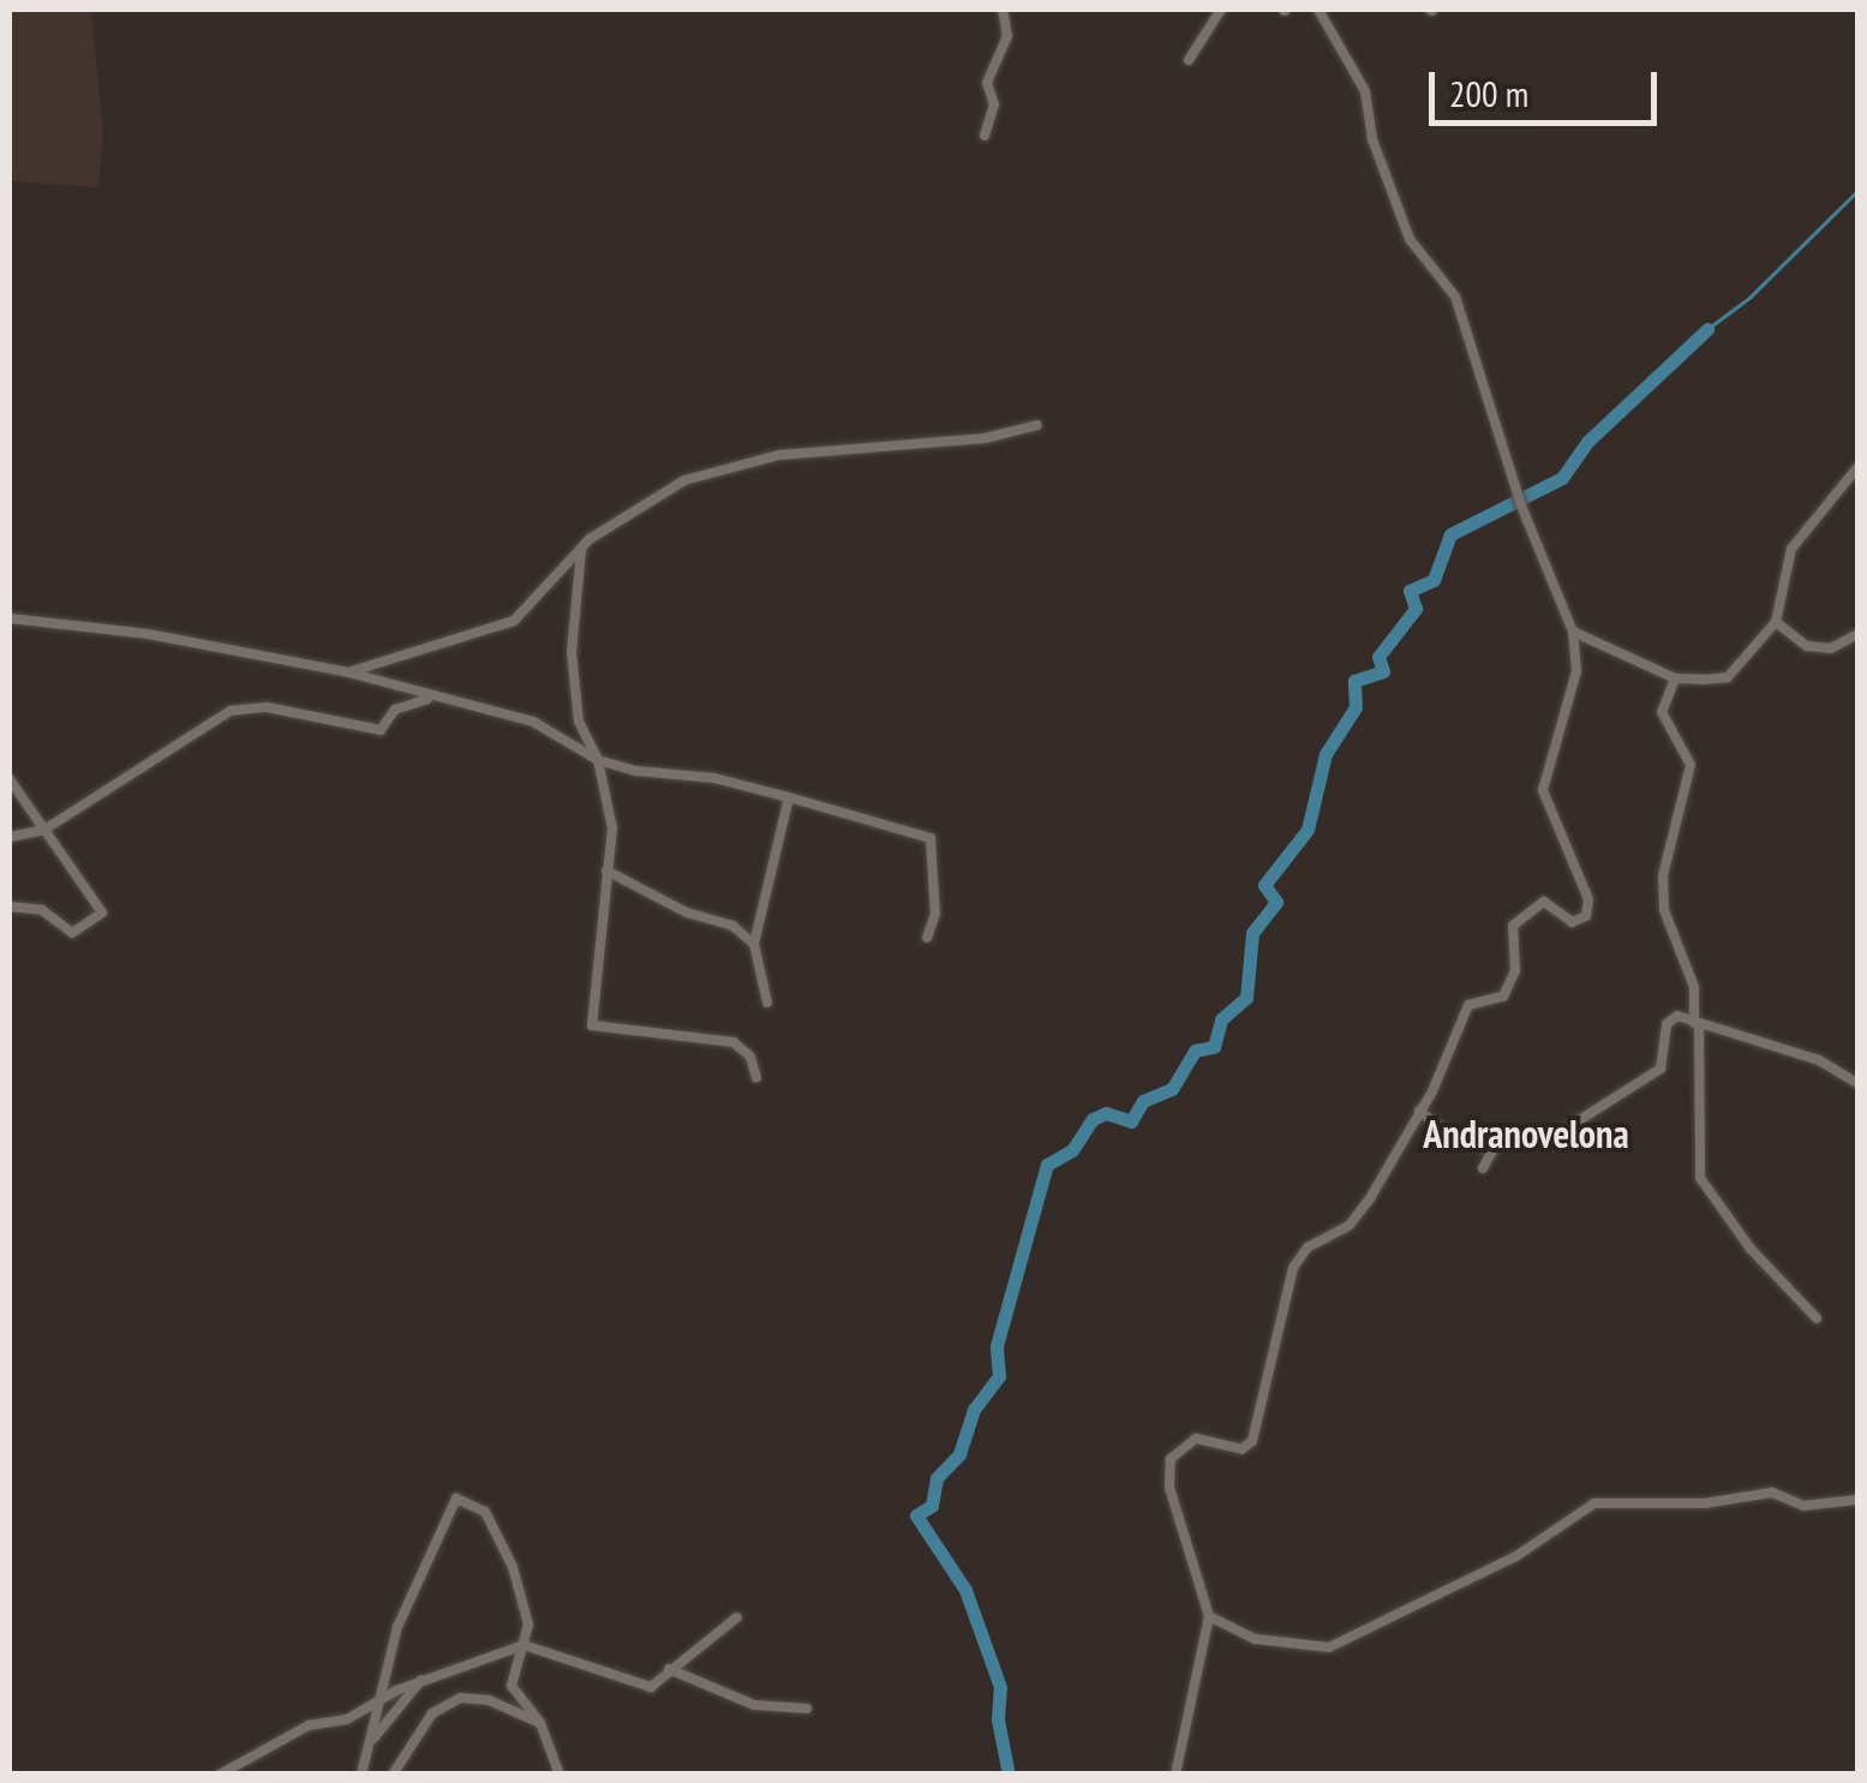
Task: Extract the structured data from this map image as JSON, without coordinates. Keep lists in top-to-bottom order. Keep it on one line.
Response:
{"districts":["Andranovelona"],"scale_bar":"200 m"}
